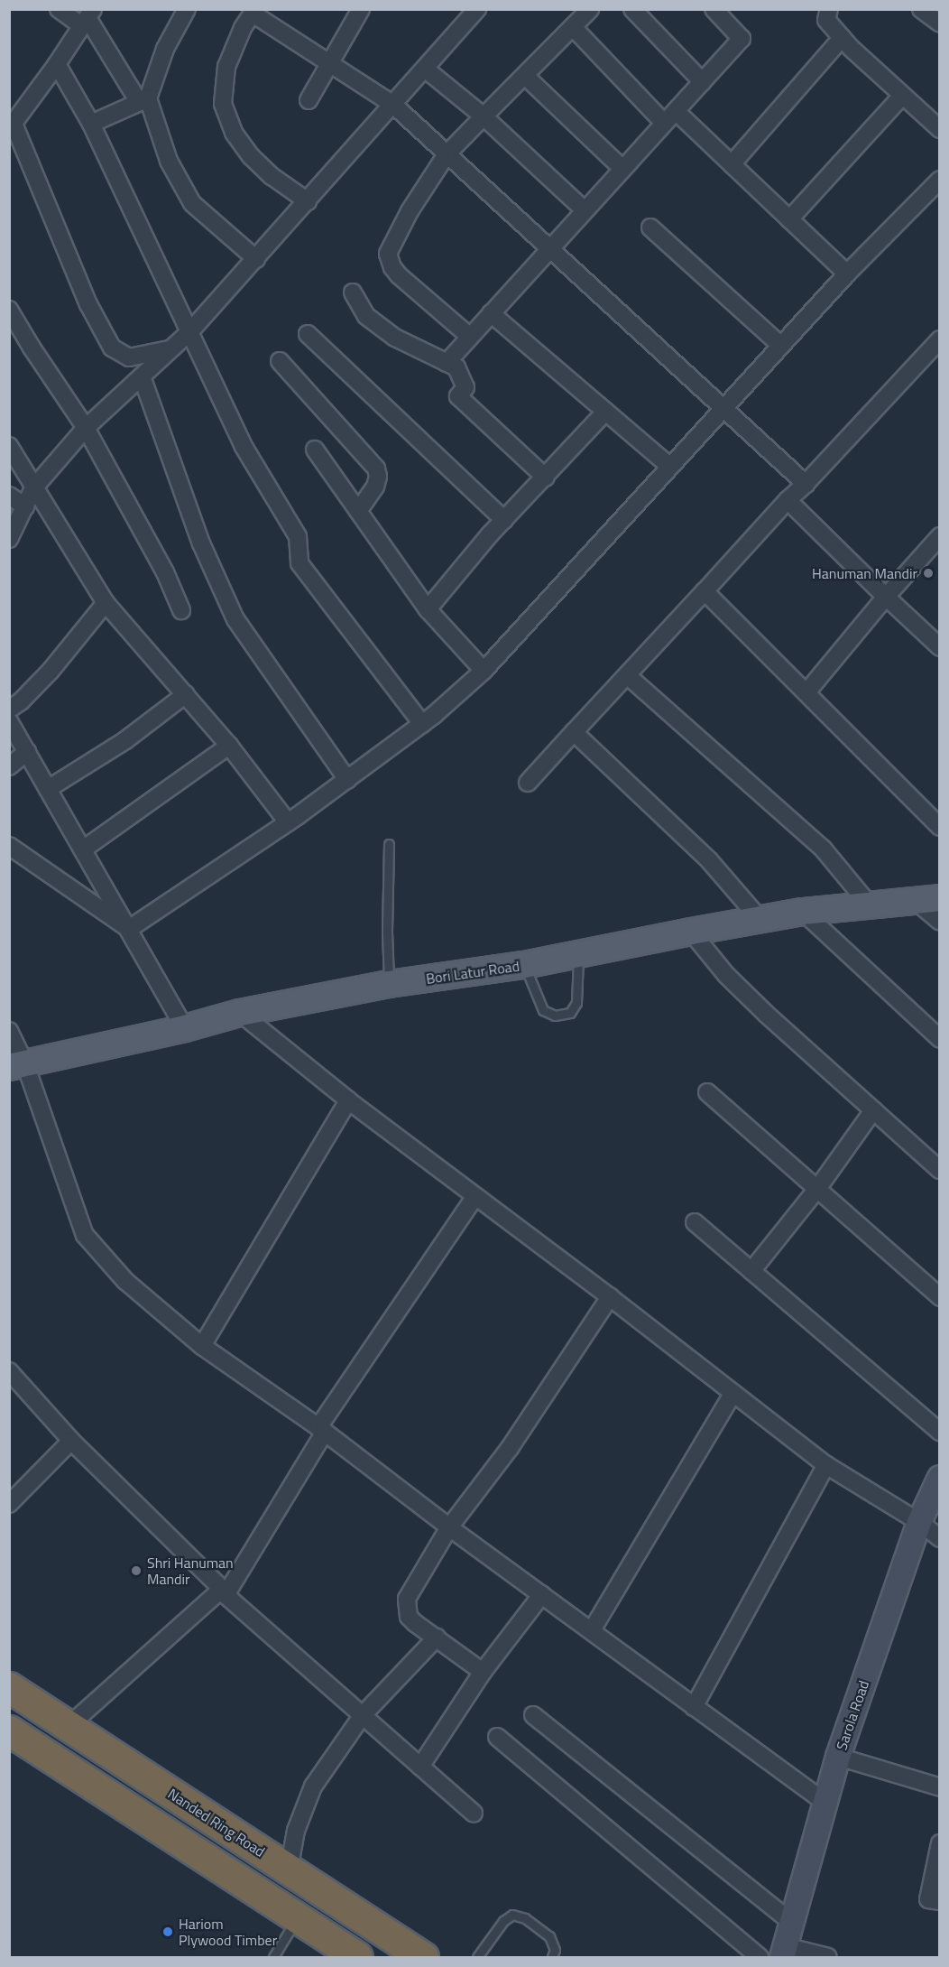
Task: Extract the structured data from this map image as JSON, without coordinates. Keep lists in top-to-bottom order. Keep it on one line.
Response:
{"streets":{"highway":["Nanded Ring Road"],"main road":["Bori Latur Road","Sarola Road"]},"places":["Hanuman Mandir","Shri Hanuman Mandir","Hariom Plywood Timber"]}
